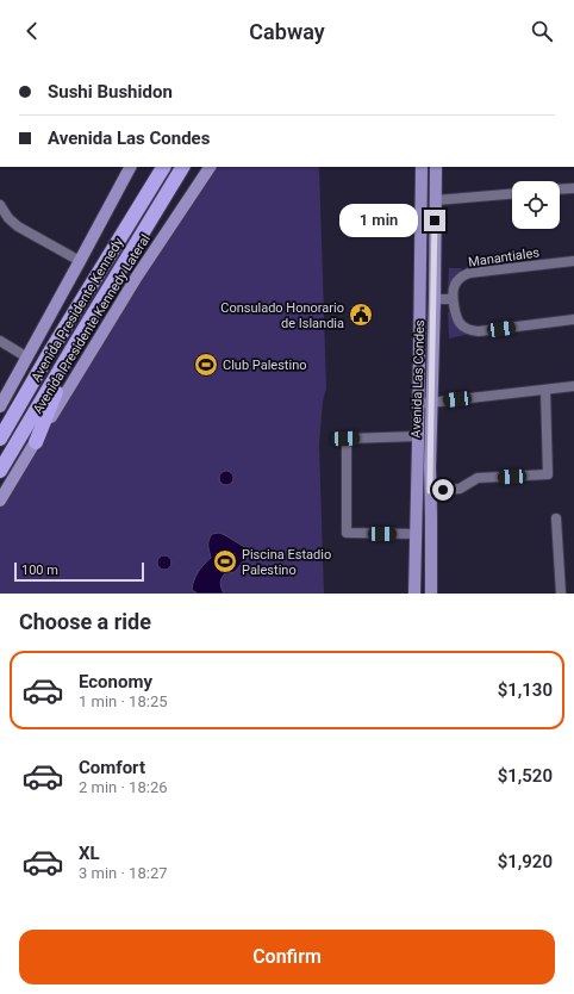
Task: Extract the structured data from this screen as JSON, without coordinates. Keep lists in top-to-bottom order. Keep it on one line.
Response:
{"streets":{"highway":["Avenida Presidente Kennedy"],"main road":["Avenida Presidente Kennedy Lateral","Avenida Las Condes"],"street":["Manantiales"]},"places":{"public building":["Consulado Honorario de Islandia"],"sports":["Club Palestino","Piscina Estadio Palestino"]},"scale_bar":"100 m","page":{"header":"Cabway","banner":["Sushi Bushidon","Avenida Las Condes"],"bubble":"1 min","scale":"100 m","heading":"Choose a ride","list":[{"name":"Economy","note":"1 min · 18:25","value":"$1,130"},{"name":"Comfort","note":"2 min · 18:26","value":"$1,520"},{"name":"XL","note":"3 min · 18:27","value":"$1,920"}],"buttons":"Confirm"}}
